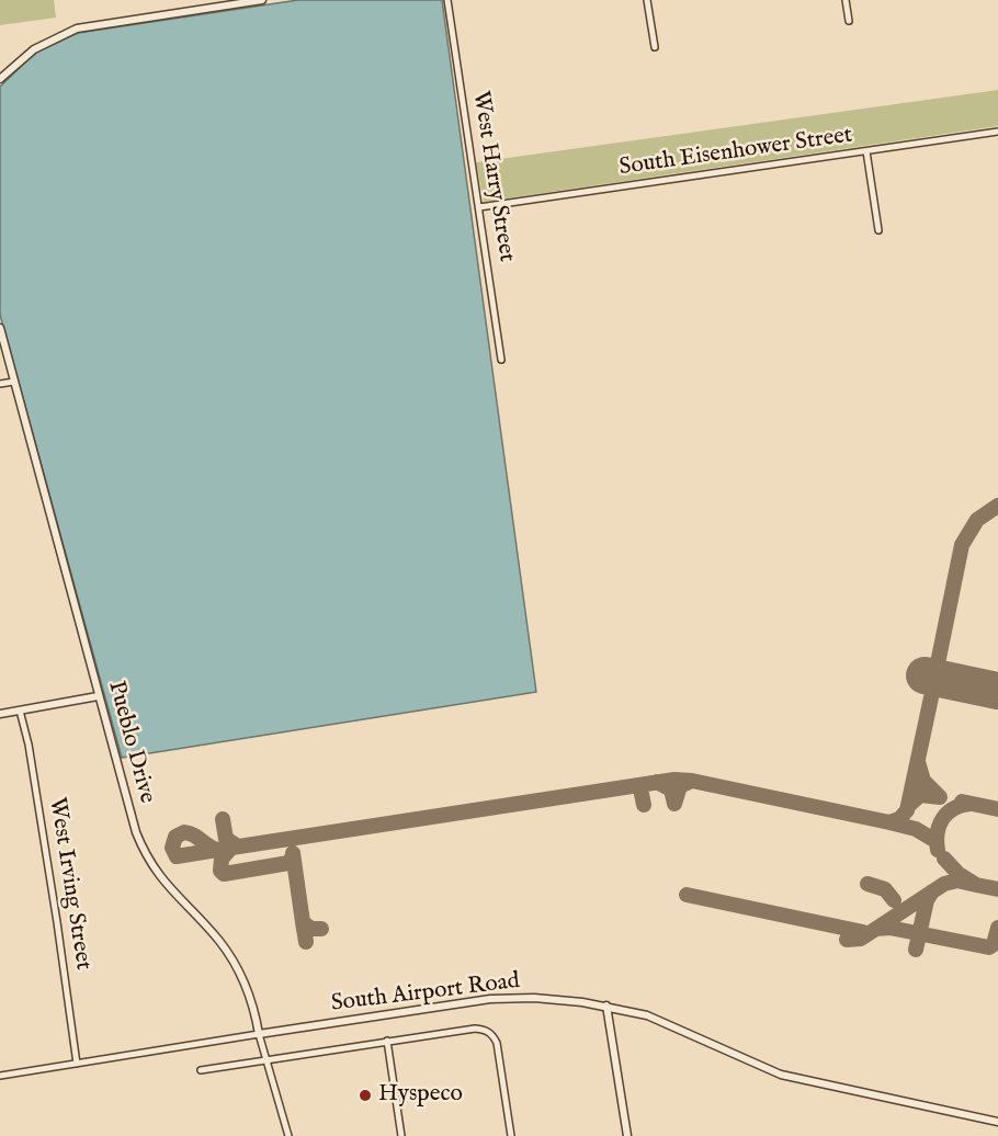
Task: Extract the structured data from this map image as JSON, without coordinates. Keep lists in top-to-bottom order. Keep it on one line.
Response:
{"streets":{"street":["South Eisenhower Street","West Harry Street","Pueblo Drive","West Irving Street","South Airport Road"]},"crossings":[["South Eisenhower Street","West Harry Street"],["Pueblo Drive","South Airport Road"],["West Irving Street","South Airport Road"]],"places":["Hyspeco"]}
